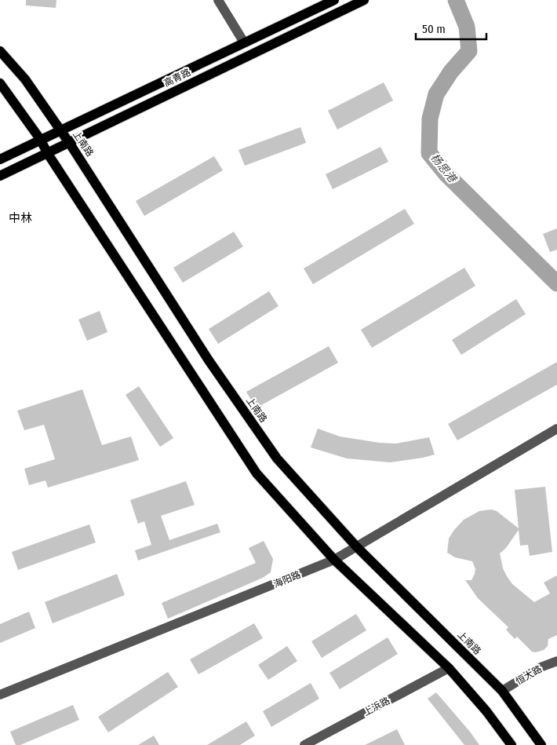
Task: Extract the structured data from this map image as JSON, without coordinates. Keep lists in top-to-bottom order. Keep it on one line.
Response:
{"streets":{"main road":["高青路","上南路"],"street":["海阳路","恒大路","上浜路"]},"crossings":[["高青路","上南路"],["上南路","海阳路"],["上南路","恒大路"]],"districts":["中林"],"water":["杨思港"],"scale_bar":"50 m"}
